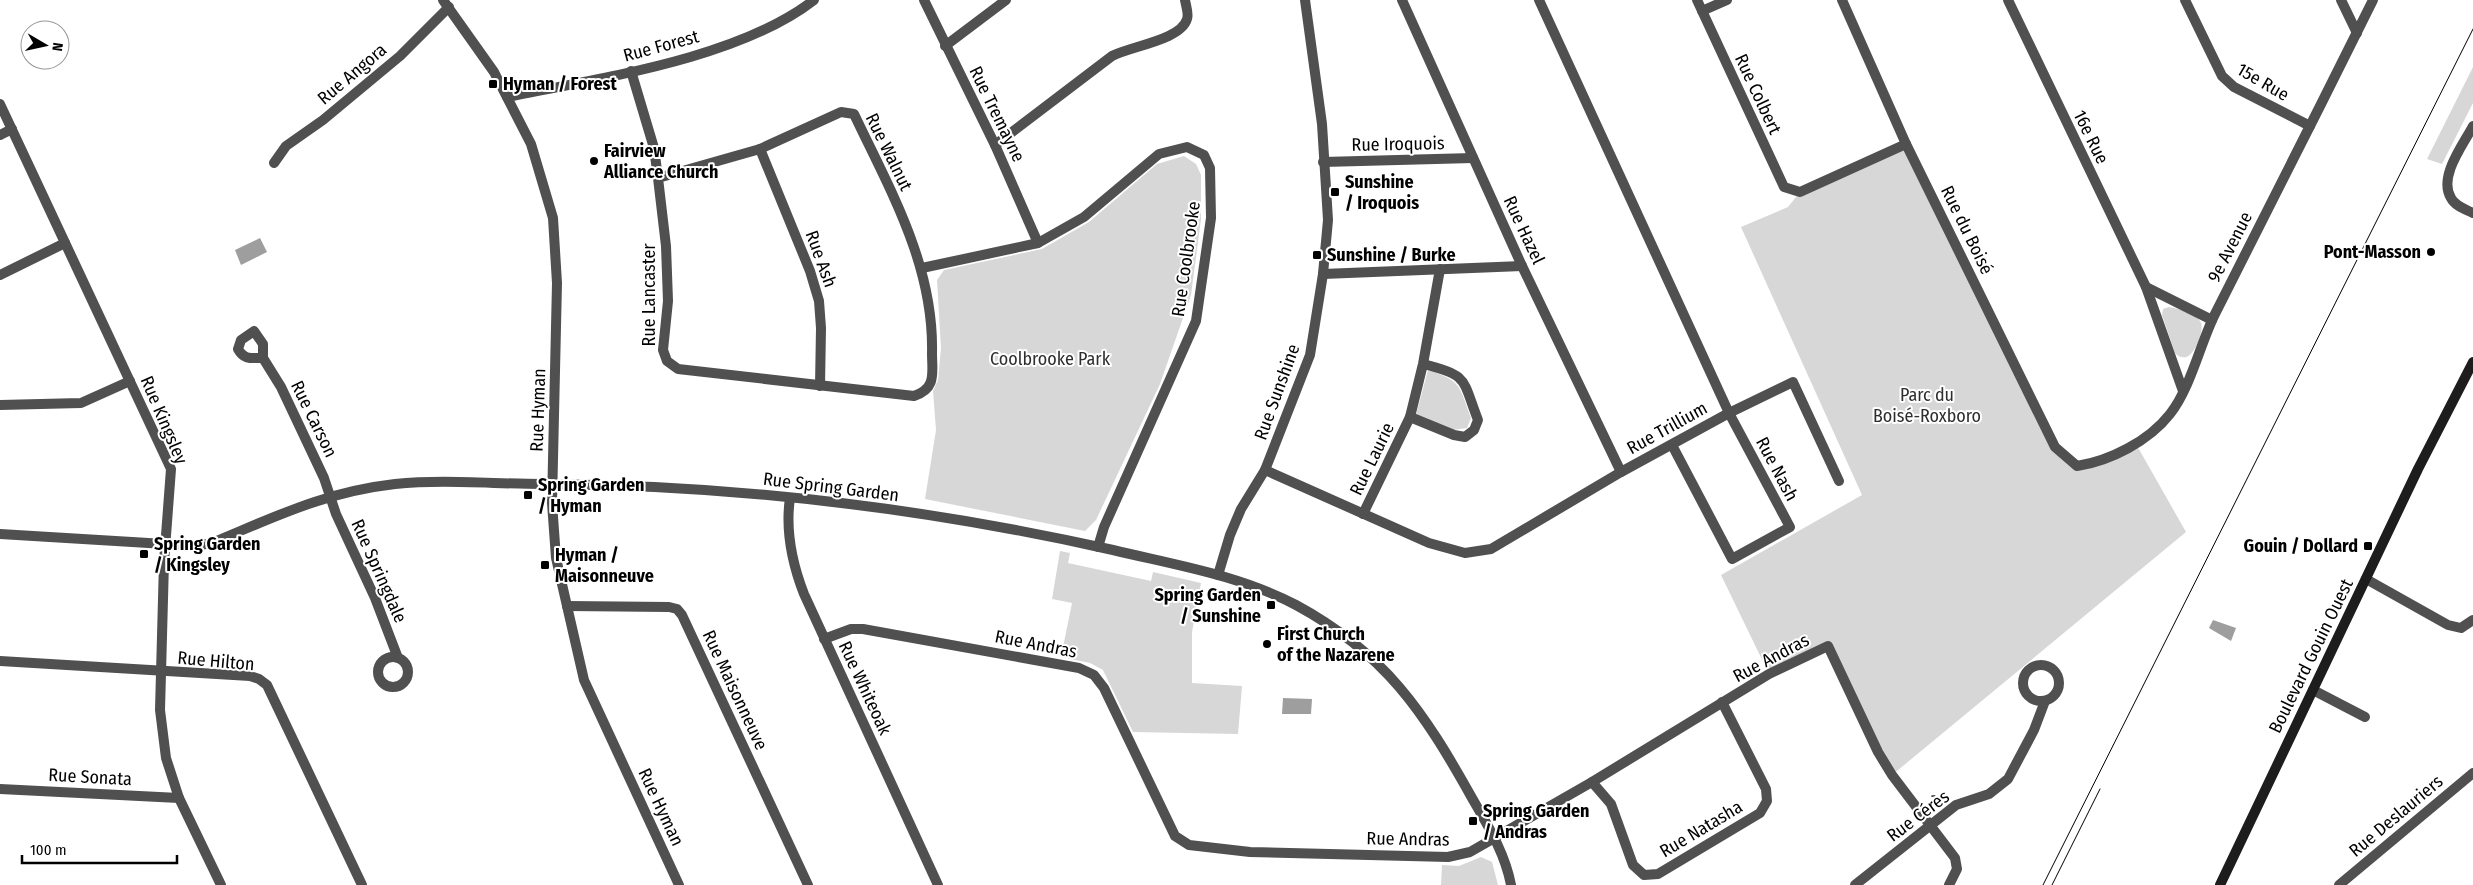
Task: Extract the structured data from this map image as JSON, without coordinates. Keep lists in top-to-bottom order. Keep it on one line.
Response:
{"streets":{"main road":["Boulevard Gouin Ouest"],"street":["Rue Forest","Rue Angora","15e Rue","Rue Colbert","Rue Tremayne","16e Rue","Rue Iroquois","Rue Walnut","Rue Hazel","Rue du Boisé","9e Avenue","Rue Ash","Rue Coolbrooke","Rue Lancaster","Rue Sunshine","Rue Hyman","Rue Carson","Rue Kingsley","Rue Trillium","Rue Laurie","Rue Nash","Rue Spring Garden","Rue Springdale","Rue Andras","Rue Hilton","Rue Whiteoak","Rue Maisonneuve","Rue Sonata","Rue Cérès","Rue Deslauriers","Rue Natasha"]},"crossings":[["Rue Forest","Rue Lancaster"],["Rue Forest","Rue Hyman"],["Rue Angora","Rue Hyman"],["15e Rue","9e Avenue"],["Rue Colbert","Rue du Boisé"],["Rue Tremayne","Rue Coolbrooke"],["16e Rue","9e Avenue"],["Rue Iroquois","Rue Hazel"],["Rue Iroquois","Rue Sunshine"],["Rue Walnut","Rue Ash"],["Rue Walnut","Rue Coolbrooke"],["Rue Walnut","Rue Lancaster"],["Rue Hazel","Rue Trillium"],["Rue du Boisé","9e Avenue"],["Rue Ash","Rue Lancaster"],["Rue Coolbrooke","Rue Spring Garden"],["Rue Sunshine","Rue Trillium"],["Rue Sunshine","Rue Spring Garden"],["Rue Hyman","Rue Spring Garden"],["Rue Hyman","Rue Maisonneuve"],["Rue Carson","Rue Spring Garden"],["Rue Carson","Rue Springdale"],["Rue Kingsley","Rue Spring Garden"],["Rue Kingsley","Rue Hilton"],["Rue Kingsley","Rue Sonata"],["Rue Trillium","Rue Laurie"],["Rue Trillium","Rue Nash"],["Rue Spring Garden","Rue Springdale"],["Rue Spring Garden","Rue Andras"],["Rue Spring Garden","Rue Whiteoak"],["Rue Andras","Rue Whiteoak"],["Rue Andras","Rue Cérès"],["Rue Andras","Rue Natasha"]],"parks":["Coolbrooke Park","Parc du Boisé-Roxboro"],"places":{"transit":["Hyman / Forest","Sunshine / Iroquois","Sunshine / Burke","Spring Garden / Hyman","Gouin / Dollard","Spring Garden / Kingsley","Hyman / Maisonneuve","Spring Garden / Sunshine","Spring Garden / Andras"],"other":["Fairview Alliance Church","Pont-Masson","First Church of the Nazarene"]},"scale_bar":"100 m","north":"right"}
